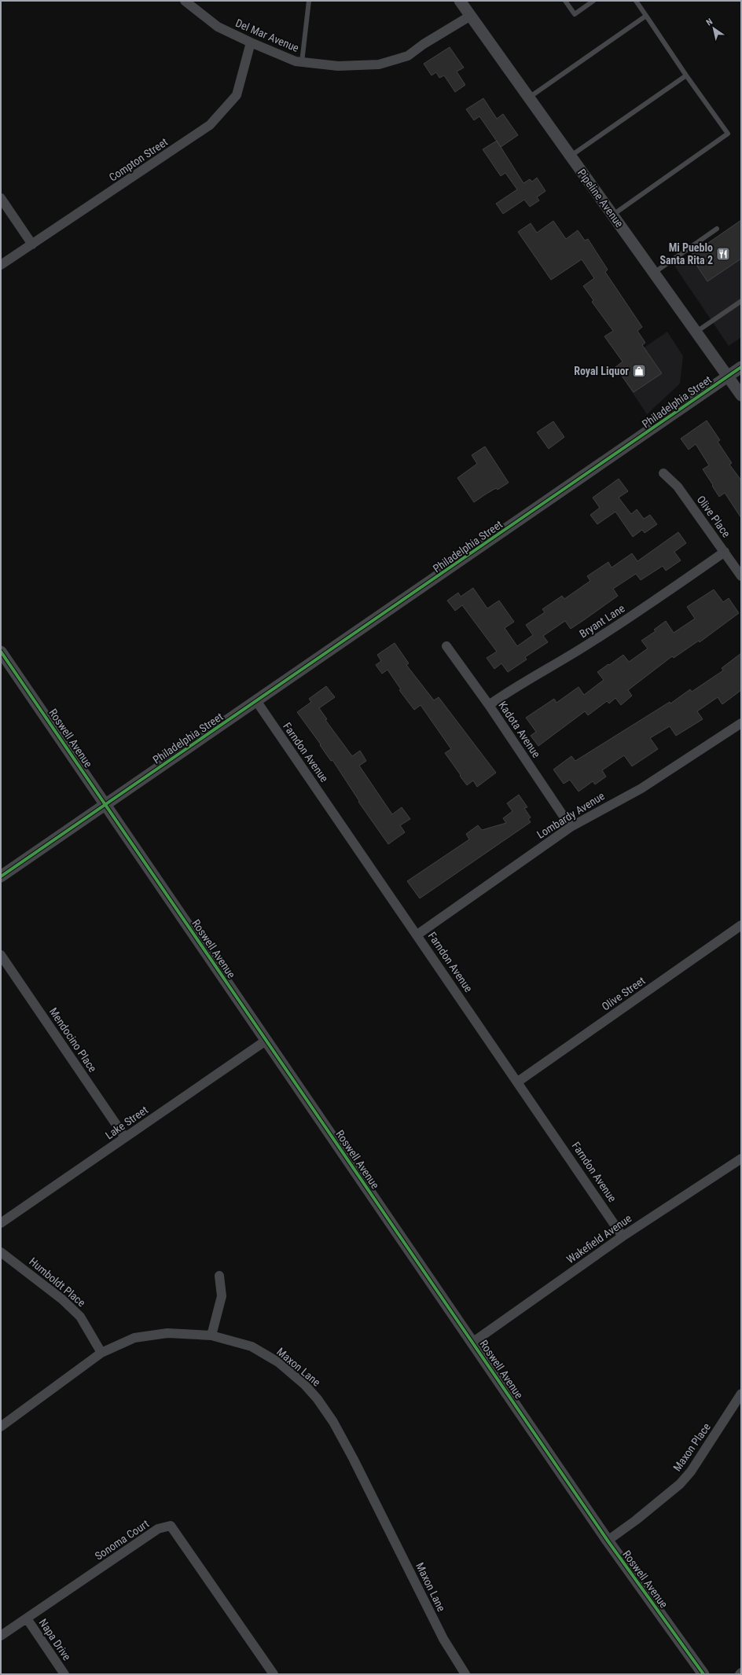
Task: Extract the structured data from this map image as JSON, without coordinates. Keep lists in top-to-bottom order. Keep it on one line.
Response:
{"streets":{"street":["Del Mar Avenue","Compton Street","Pipeline Avenue","Philadelphia Street","Olive Place","Bryant Lane","Kadota Avenue","Roswell Avenue","Farndon Avenue","Lombardy Avenue","Olive Street","Mendocino Place","Lake Street","Wakefield Avenue","Humboldt Place","Maxon Lane","Maxon Place","Sonoma Court","Napa Drive"]},"crossings":[["Del Mar Avenue","Compton Street"],["Del Mar Avenue","Pipeline Avenue"],["Pipeline Avenue","Philadelphia Street"],["Philadelphia Street","Roswell Avenue"],["Philadelphia Street","Farndon Avenue"],["Olive Place","Bryant Lane"],["Bryant Lane","Kadota Avenue"],["Kadota Avenue","Lombardy Avenue"],["Roswell Avenue","Lake Street"],["Roswell Avenue","Wakefield Avenue"],["Roswell Avenue","Maxon Place"],["Farndon Avenue","Lombardy Avenue"],["Farndon Avenue","Olive Street"],["Farndon Avenue","Wakefield Avenue"],["Mendocino Place","Lake Street"],["Humboldt Place","Maxon Lane"],["Sonoma Court","Napa Drive"]],"places":{"restaurant":["Mi Pueblo Santa Rita 2"],"shop":["Royal Liquor"]},"north":"top left"}
